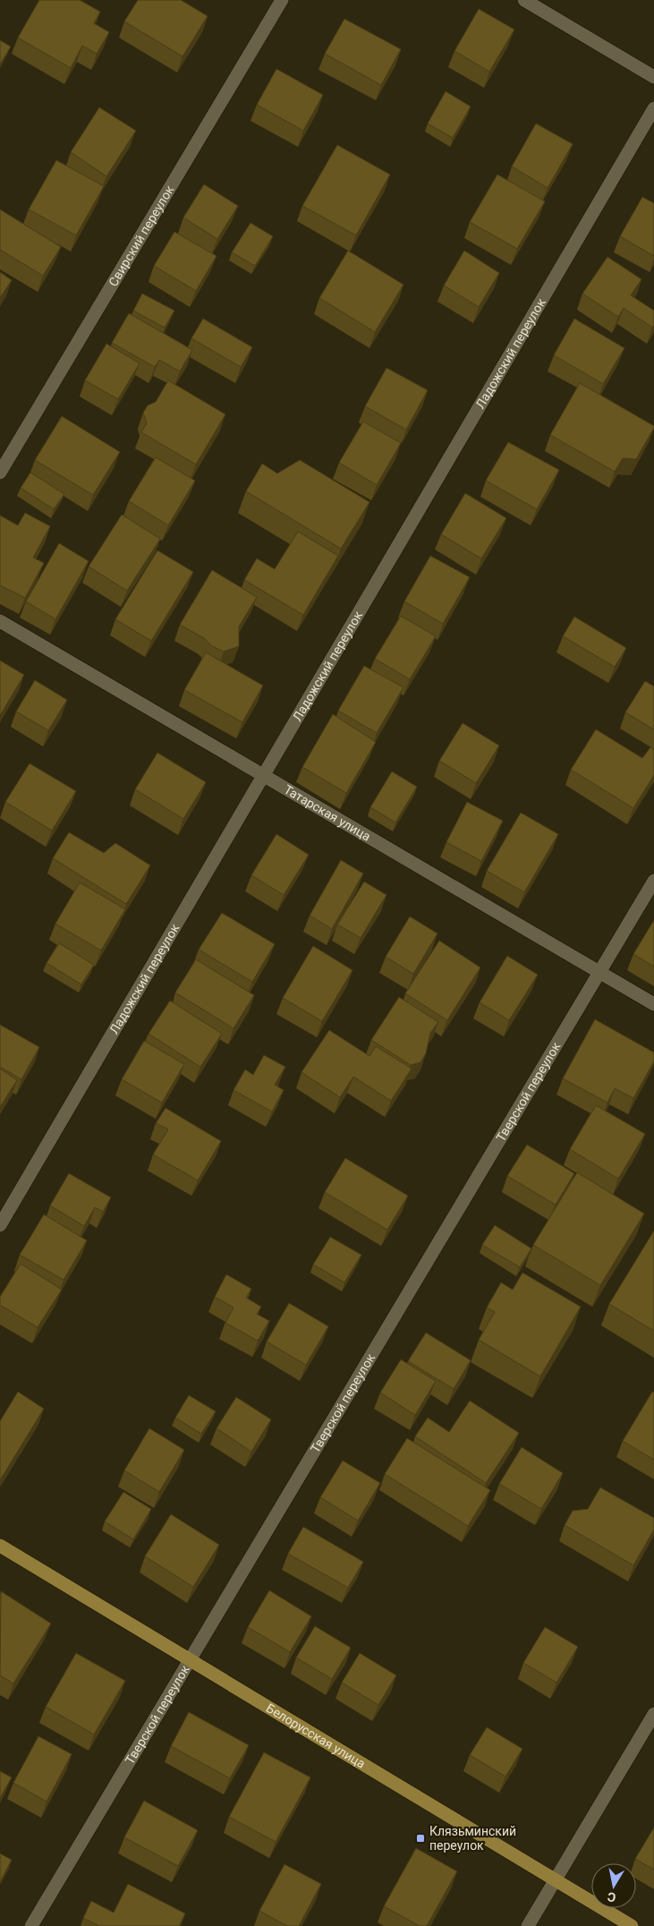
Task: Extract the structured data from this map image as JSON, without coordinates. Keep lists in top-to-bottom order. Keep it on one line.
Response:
{"streets":{"main road":["Белорусская улица"],"street":["Свирский переулок","Ладожский переулок","Татарская улица","Тверской переулок"]},"crossings":[["Ладожский переулок","Татарская улица"],["Татарская улица","Тверской переулок"],["Тверской переулок","Белорусская улица"]],"places":{"transit":["Клязьминский переулок"]},"north":"bottom"}
